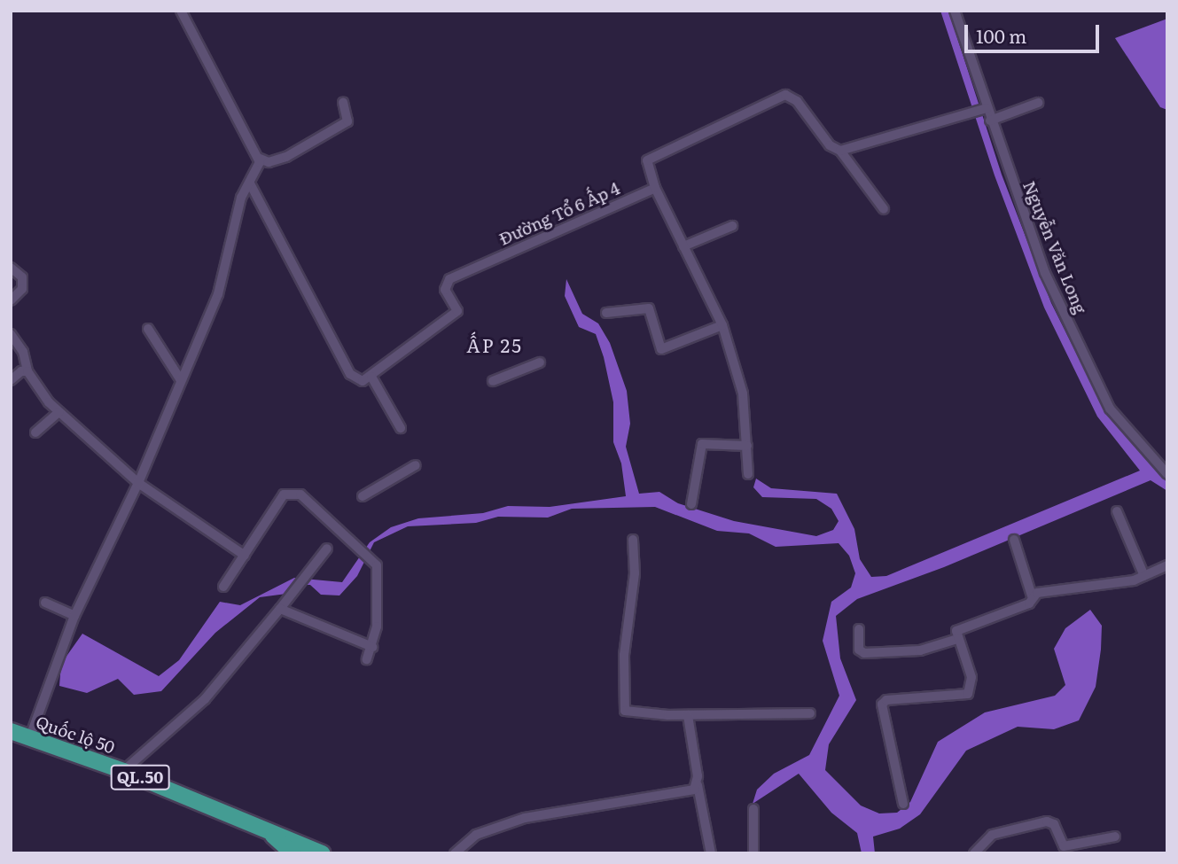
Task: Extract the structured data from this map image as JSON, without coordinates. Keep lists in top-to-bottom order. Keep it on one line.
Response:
{"streets":{"highway":["Quốc lộ 50","QL.50"],"street":["Đường Tổ 6 Ấp 4","Nguyễn Văn Long"]},"crossings":[["Quốc lộ 50","QL.50"]],"districts":["ẤP 25"],"scale_bar":"100 m"}
